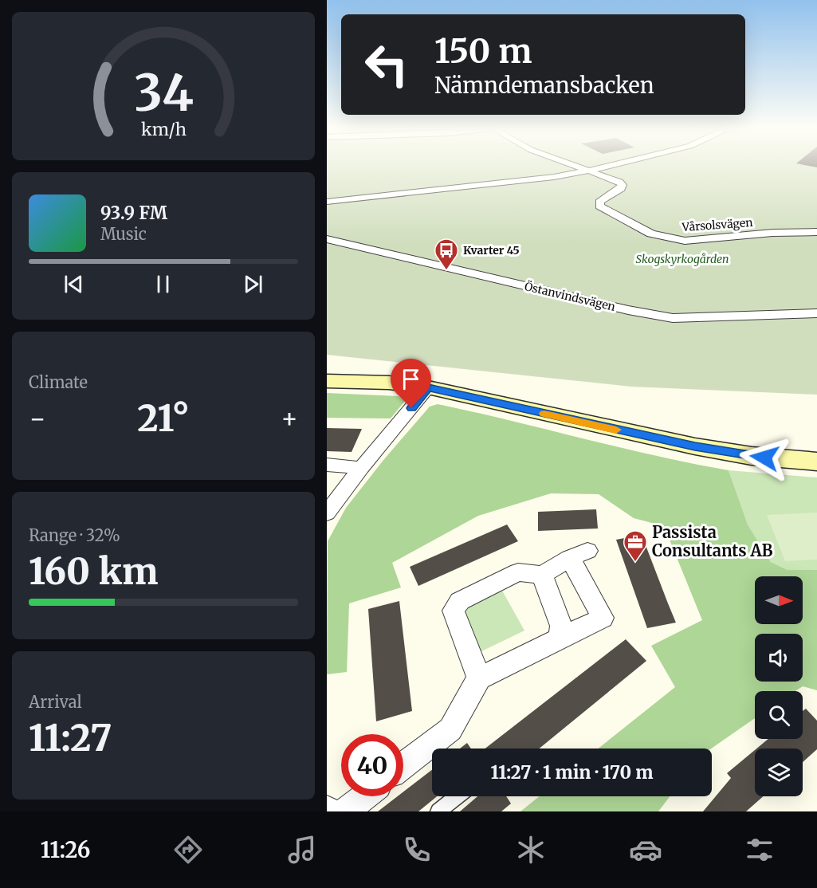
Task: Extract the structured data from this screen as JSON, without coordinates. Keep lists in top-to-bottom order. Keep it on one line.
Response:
{"streets":{"street":["Vårsolsvägen","Östanvindsvägen"]},"parks":["Skogskyrkogården"],"places":{"bus stop":["Kvarter 45"],"office":["Passista Consultants AB"]},"north":"right","page":{"turn":["150 m","Nämndemansbacken"],"song":["93.9 FM","Music"],"tile":["Climate",["Range · 32%","160 km"],["Arrival","11:27"]],"heat":["−","21°","+"],"limit":"40","trip":"11:27 · 1 min · 170 m","tabs":"11:26","gauge":["34","km/h"]}}
